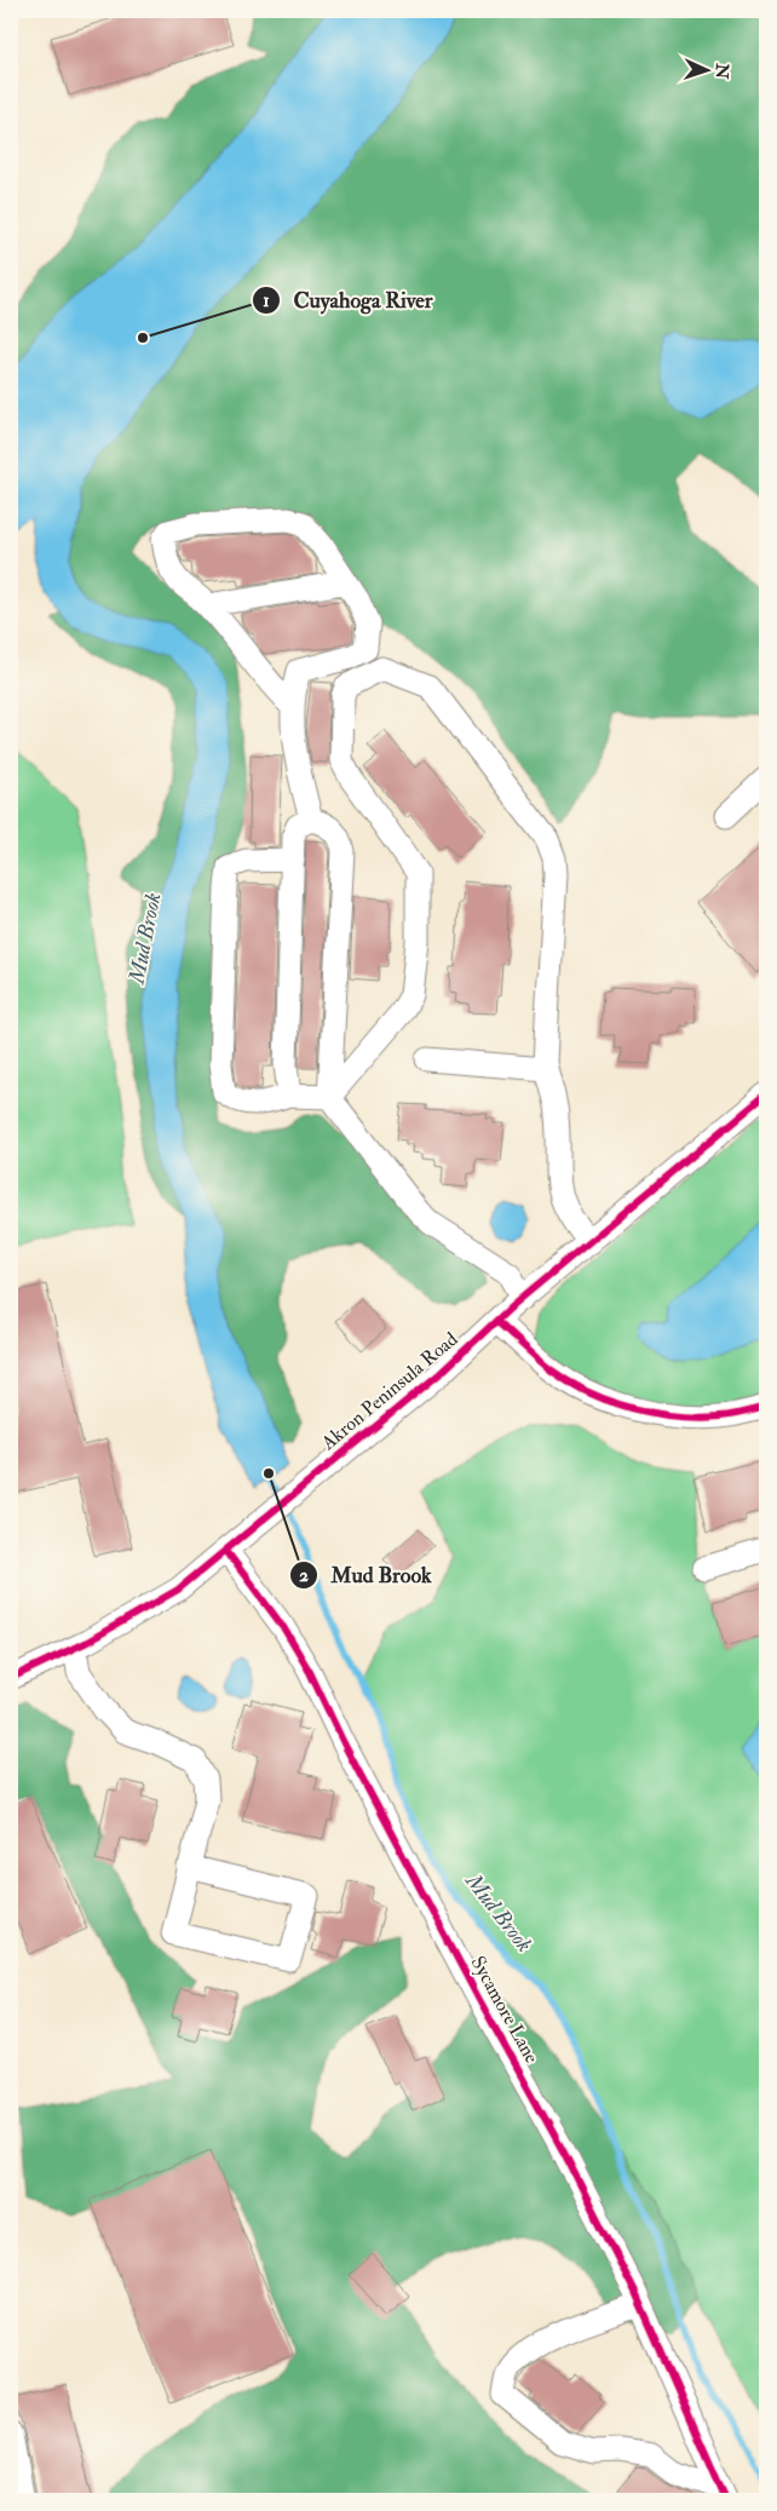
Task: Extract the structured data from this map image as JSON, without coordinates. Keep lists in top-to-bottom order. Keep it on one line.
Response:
{"streets":{"street":["Akron Peninsula Road","Sycamore Lane"]},"crossings":[["Akron Peninsula Road","Sycamore Lane"]],"water":["Mud Brook"],"places":["Cuyahoga River","Mud Brook"],"north":"right"}
